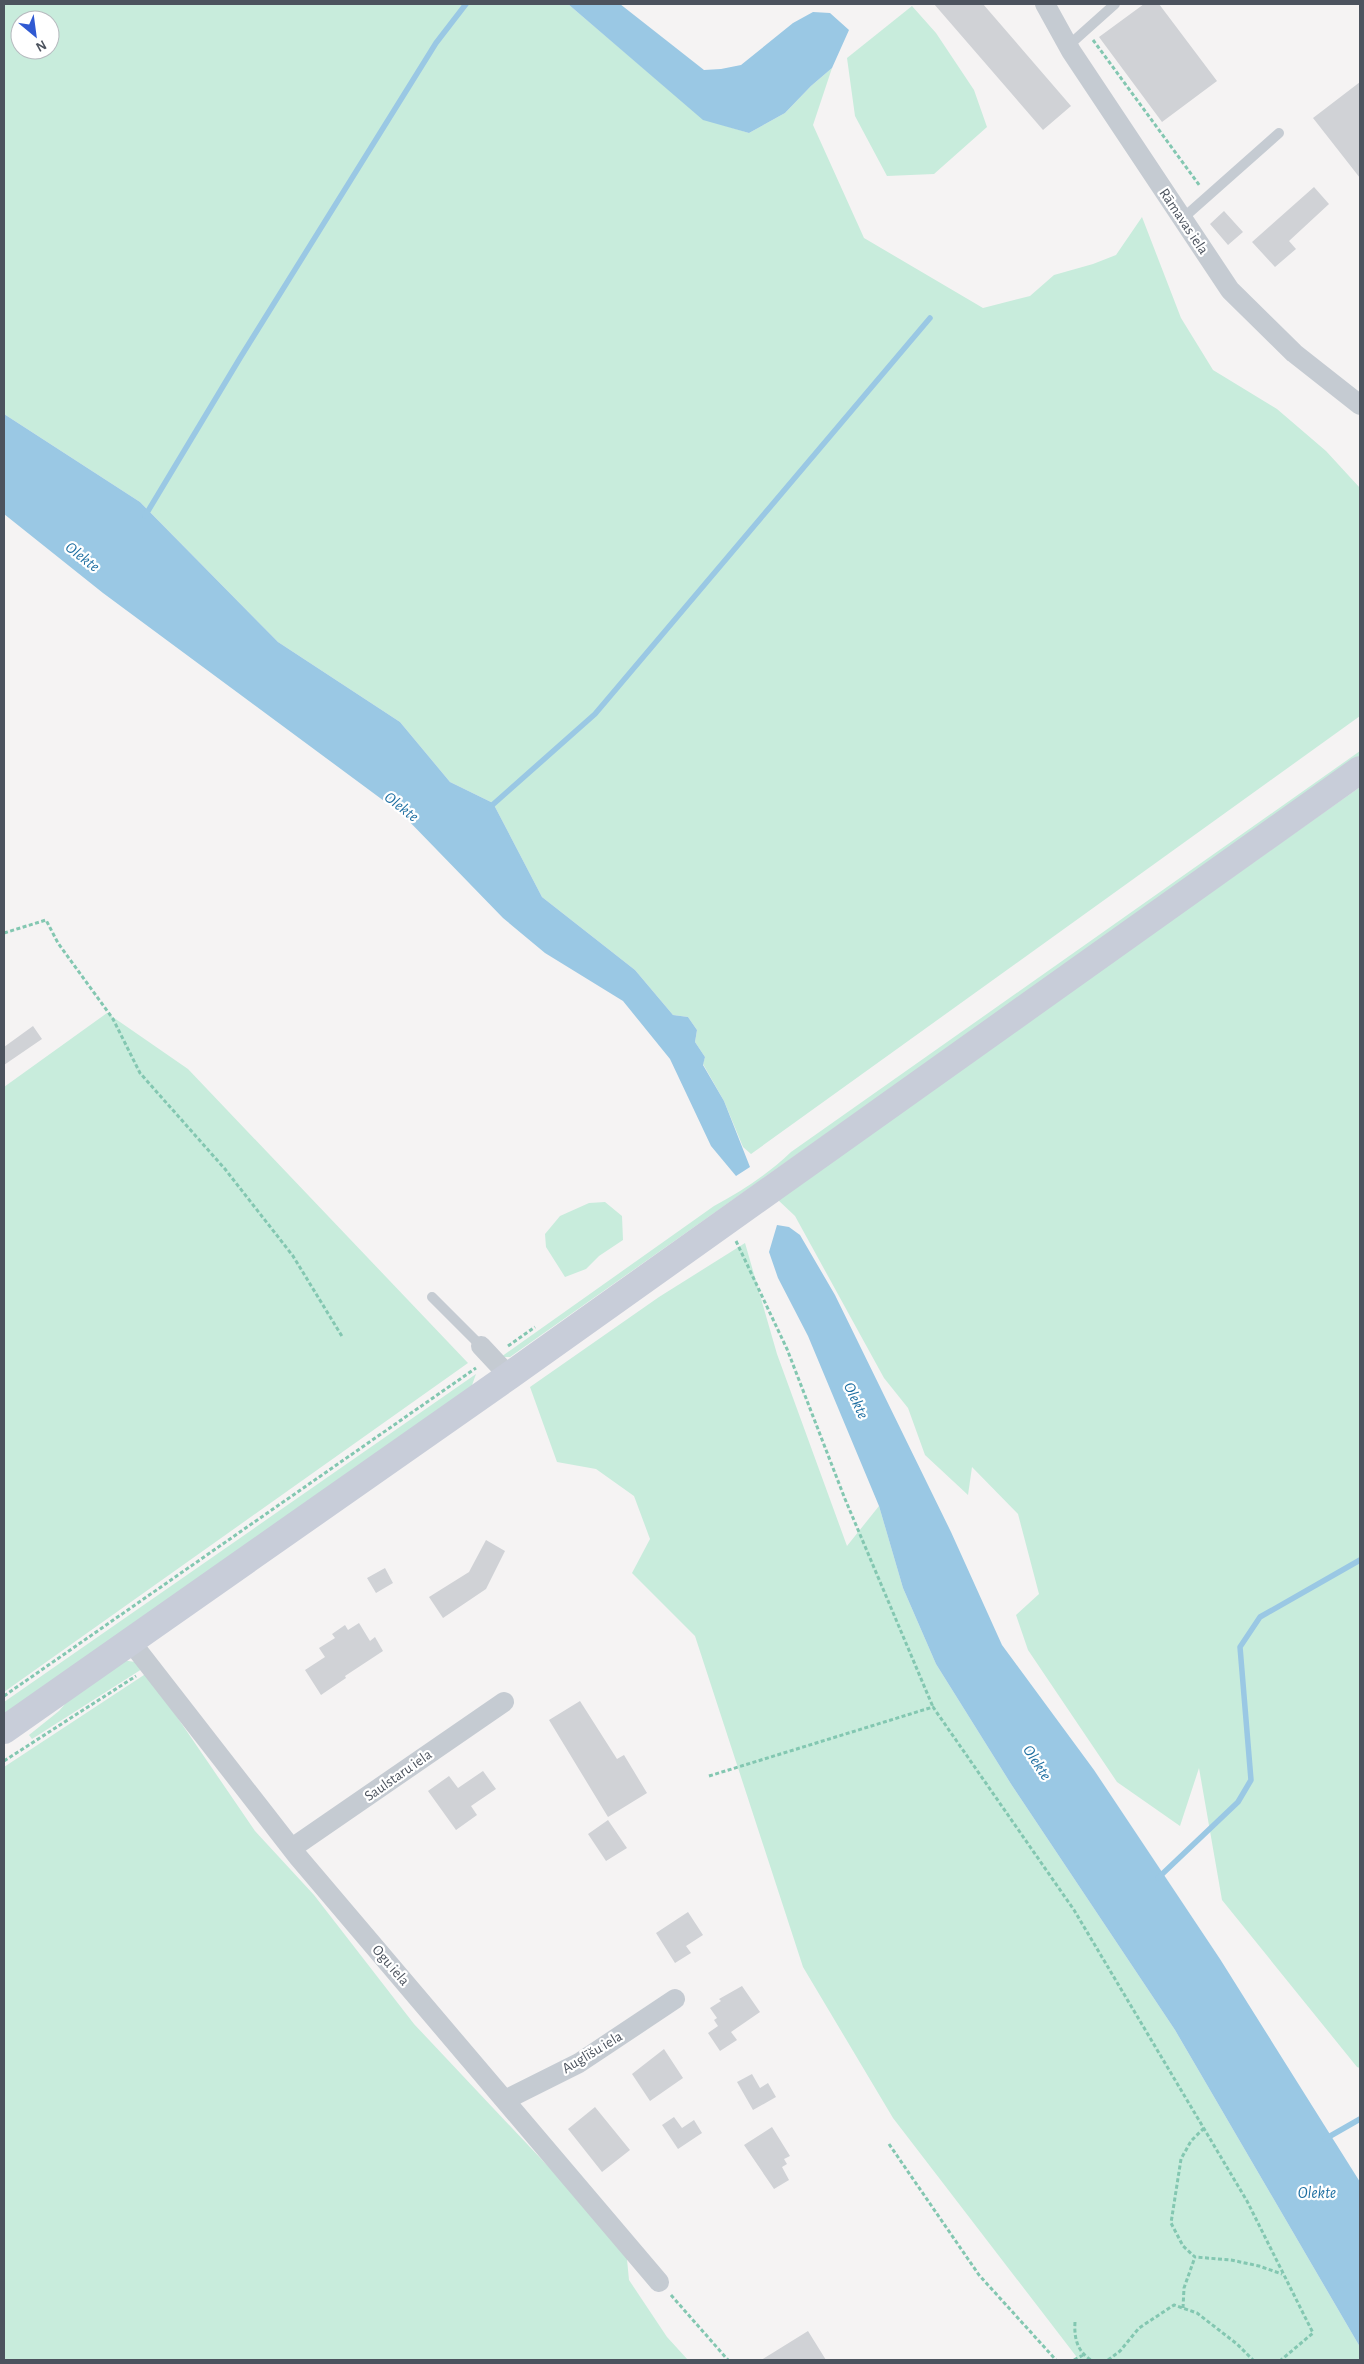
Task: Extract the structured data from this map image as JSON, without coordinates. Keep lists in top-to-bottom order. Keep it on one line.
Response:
{"streets":{"street":["Rāmavas iela","Saulstaru iela","Ogu iela","Auglīšu iela"]},"crossings":[["Saulstaru iela","Ogu iela"],["Ogu iela","Auglīšu iela"]],"water":["Olekte"],"north":"bottom right"}
